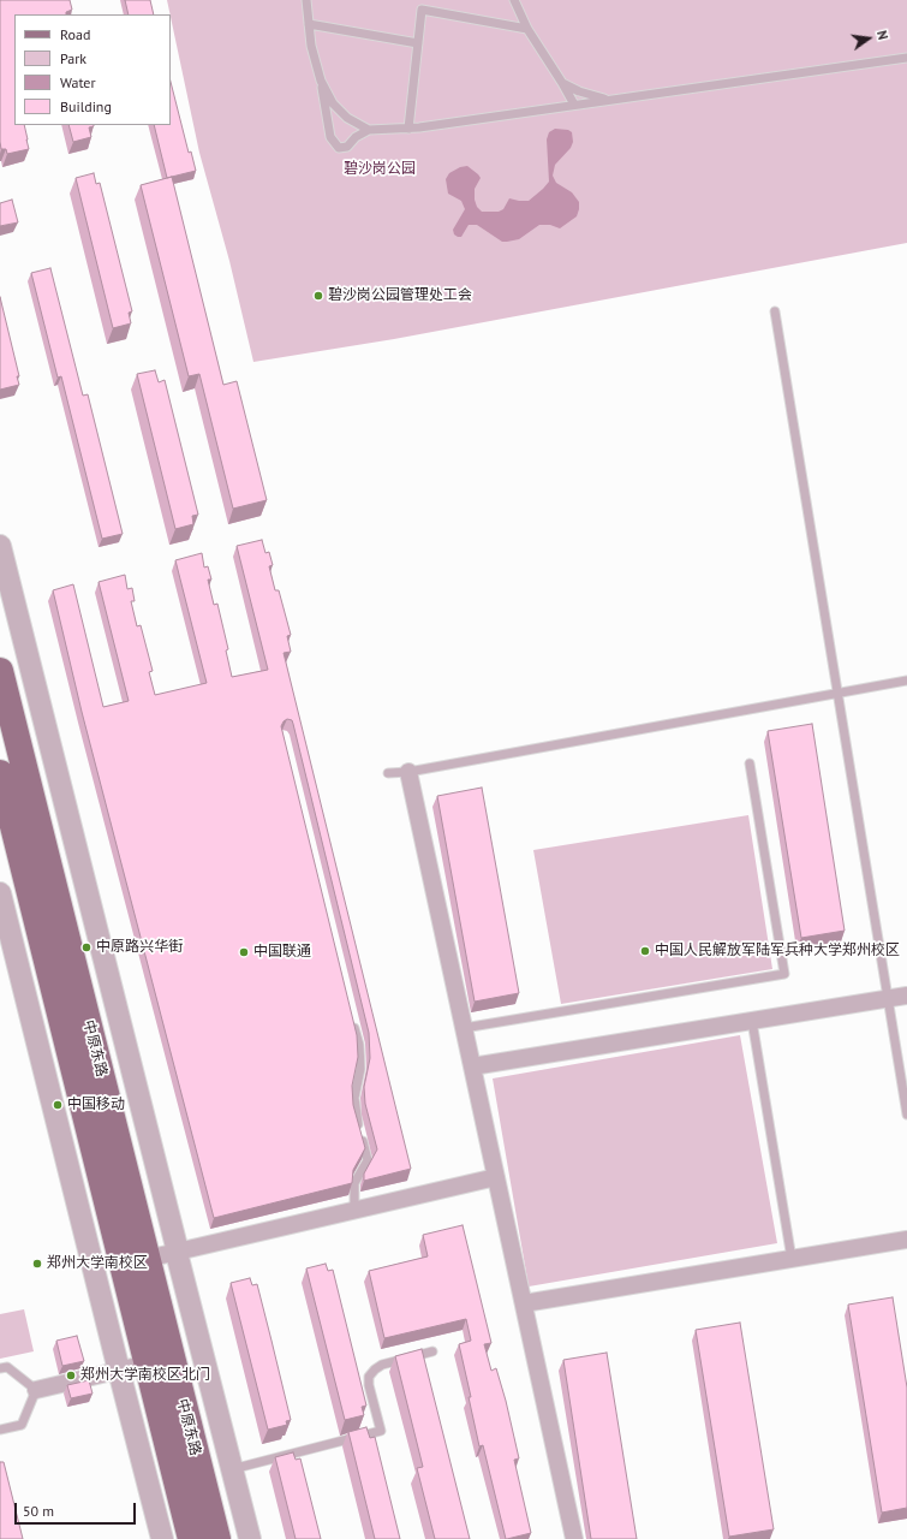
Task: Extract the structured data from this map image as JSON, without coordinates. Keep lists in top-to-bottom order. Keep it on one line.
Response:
{"streets":{"main road":["中原东路"]},"parks":["碧沙岗公园"],"places":["碧沙岗公园管理处工会","中原路兴华街","中国人民解放军陆军兵种大学郑州校区","中国联通","中国移动","郑州大学南校区","郑州大学南校区北门"],"legend":["Road","Park","Water","Building"],"scale_bar":"50 m","north":"right"}
